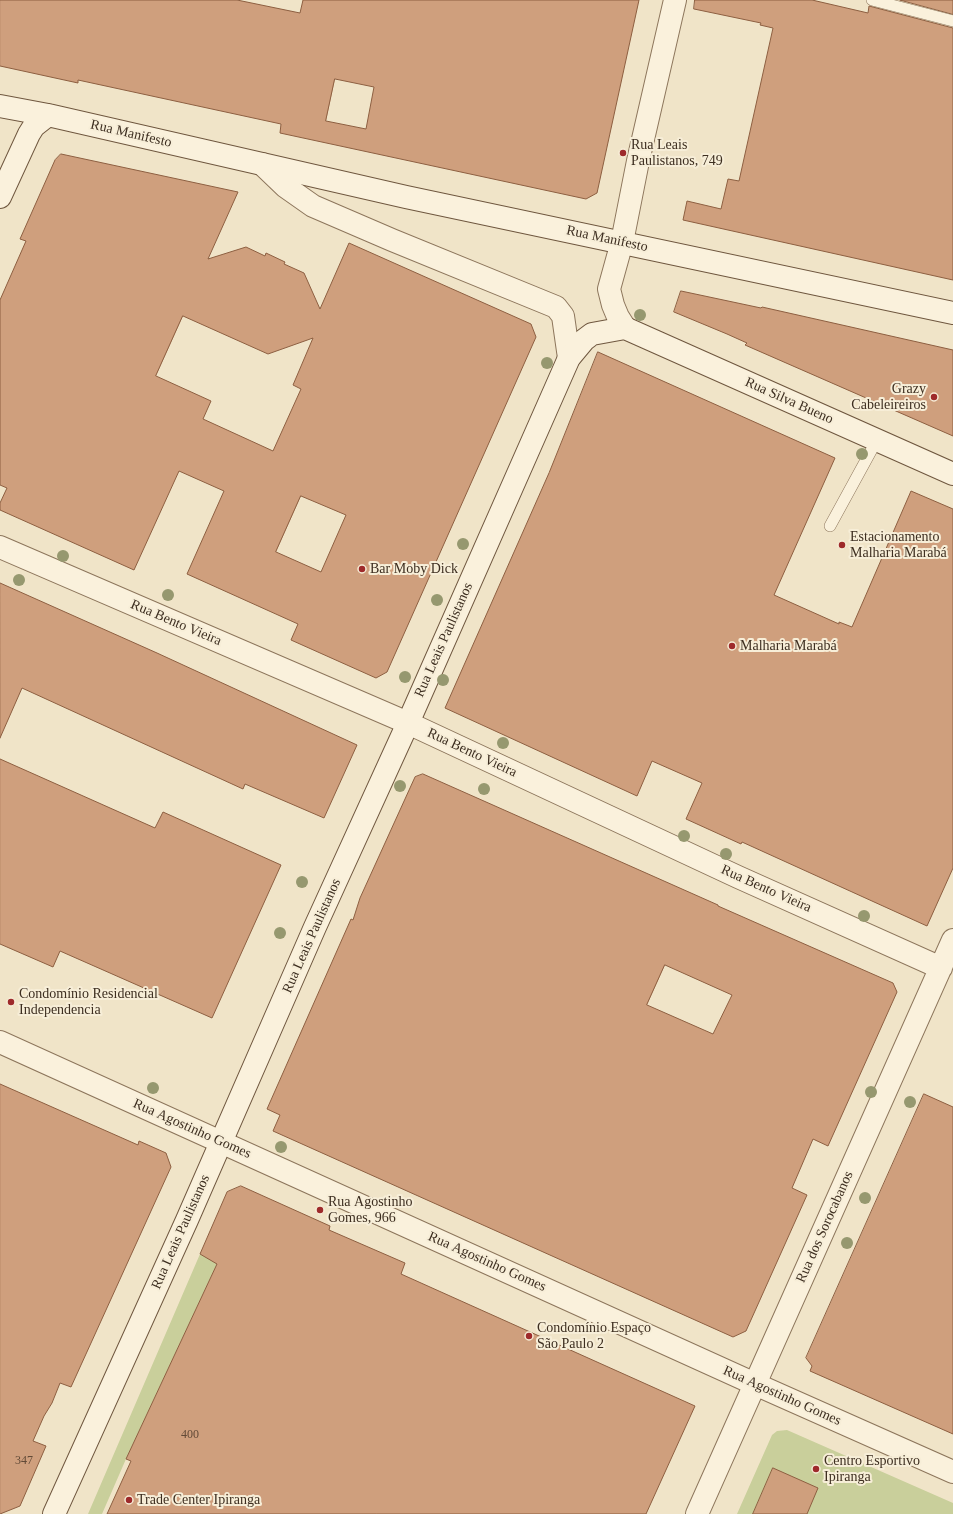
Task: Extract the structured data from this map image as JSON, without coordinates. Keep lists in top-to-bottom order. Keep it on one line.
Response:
{"streets":{"street":["Rua Manifesto","Rua Silva Bueno","Rua Bento Vieira","Rua Leais Paulistanos","Rua Agostinho Gomes","Rua dos Sorocabanos"]},"crossings":[["Rua Silva Bueno","Rua Leais Paulistanos"],["Rua Bento Vieira","Rua Leais Paulistanos"],["Rua Bento Vieira","Rua dos Sorocabanos"],["Rua Leais Paulistanos","Rua Agostinho Gomes"],["Rua Agostinho Gomes","Rua dos Sorocabanos"]],"places":["Rua Leais Paulistanos, 749","Grazy Cabeleireiros","Estacionamento Malharia Marabá","Bar Moby Dick","Malharia Marabá","Condomínio Residencial Independencia","Rua Agostinho Gomes, 966","Condomínio Espaço São Paulo 2","Centro Esportivo Ipiranga","Trade Center Ipiranga"],"house_numbers":["400","347"]}
